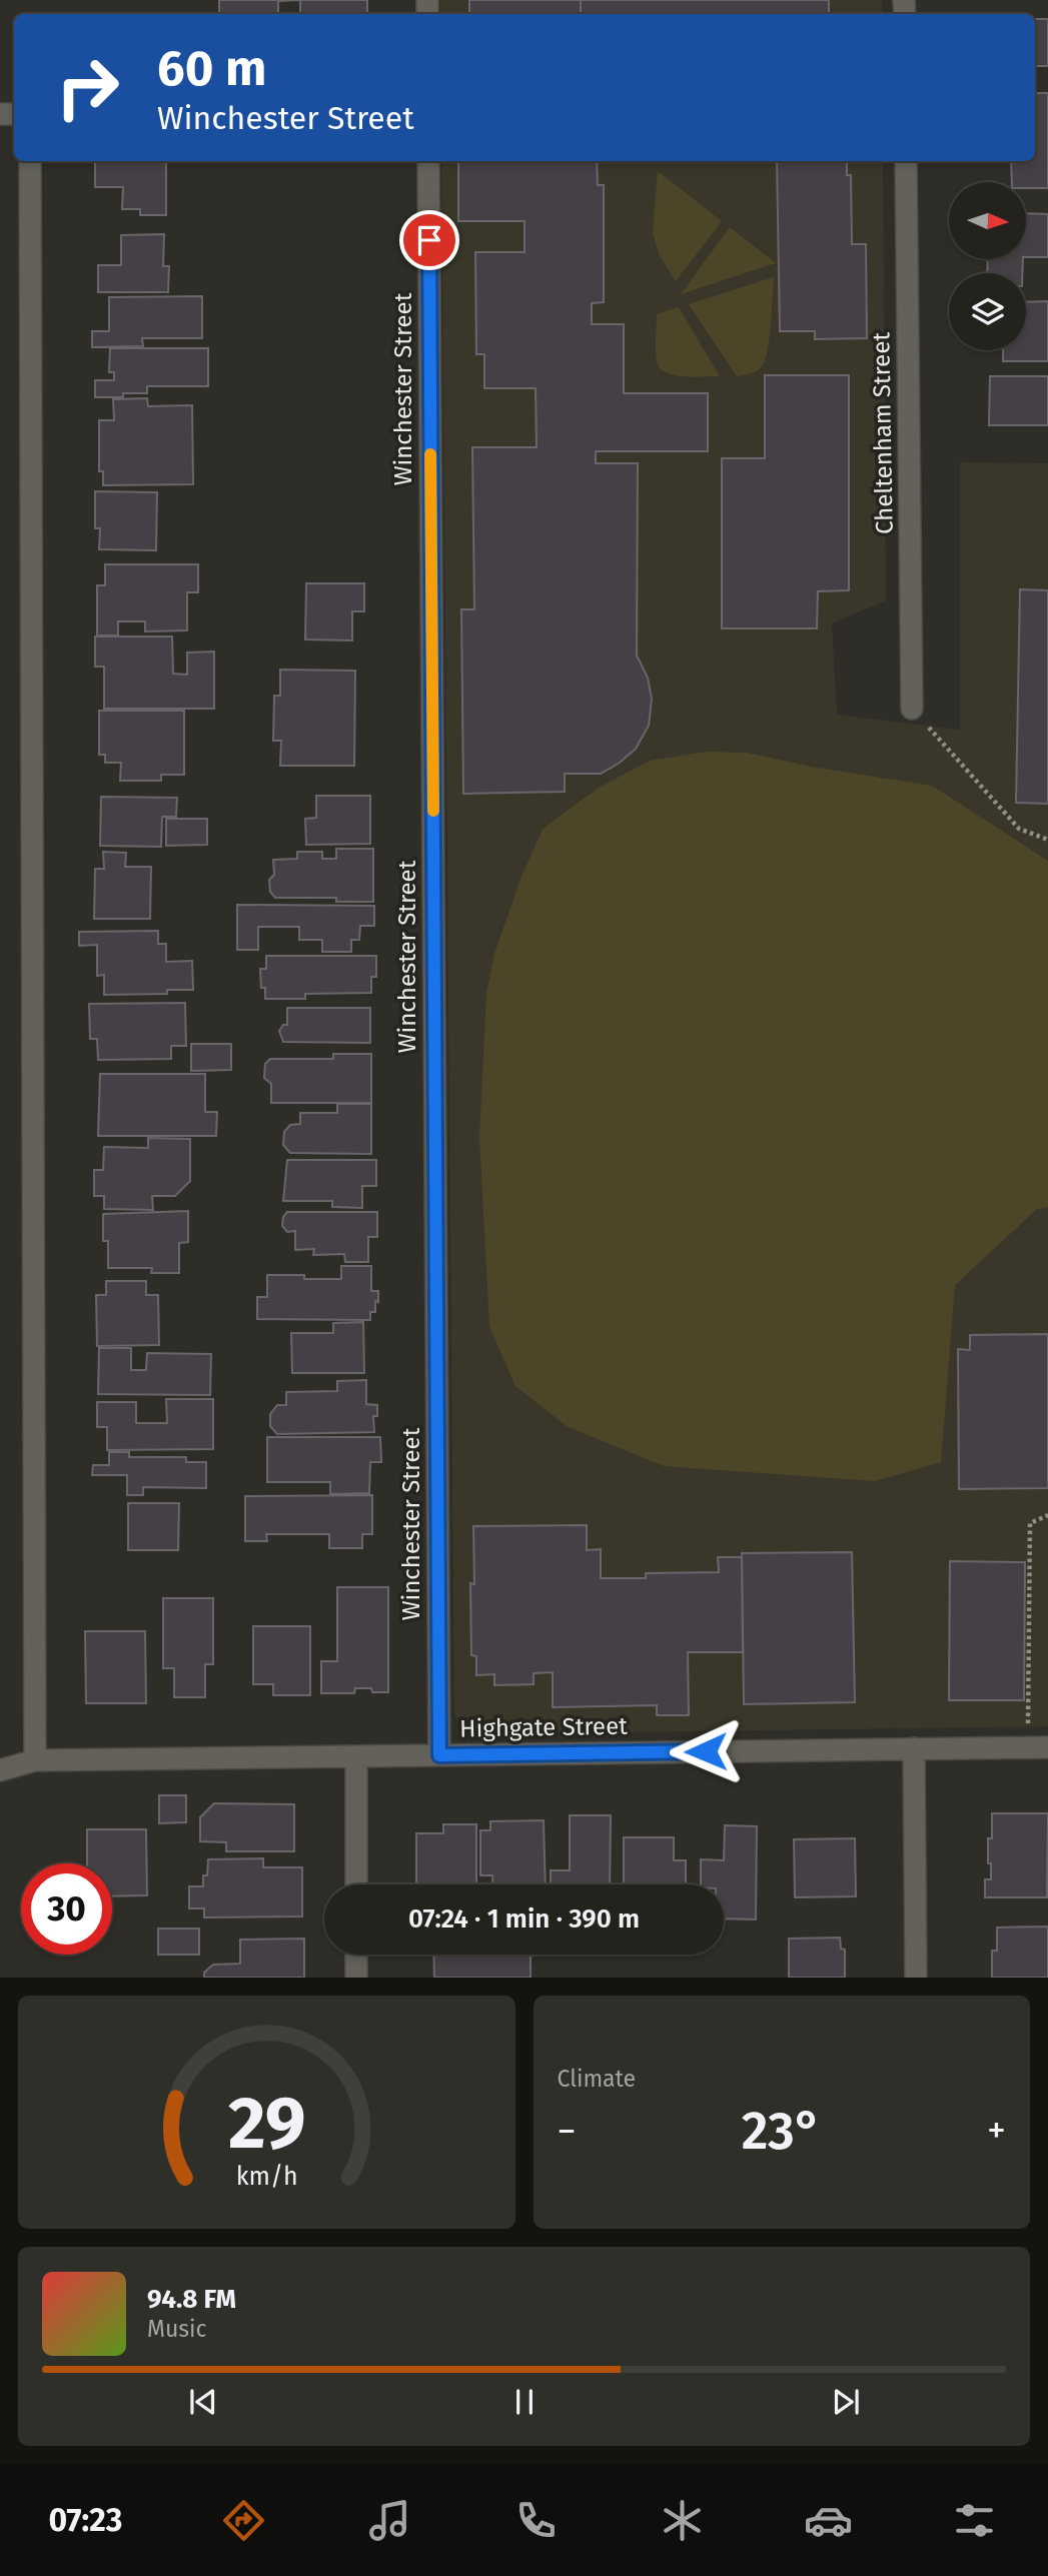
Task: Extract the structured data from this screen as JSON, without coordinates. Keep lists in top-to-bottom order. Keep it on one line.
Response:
{"streets":{"street":["Winchester Street","Cheltenham Street","Highgate Street"]},"crossings":[["Winchester Street","Highgate Street"]],"north":"right","page":{"turn":["60 m","Winchester Street"],"limit":"30","trip":"07:24 · 1 min · 390 m","tile":"Climate","heat":["−","23°","+"],"song":["94.8 FM","Music"],"tabs":"07:23","gauge":["29","km/h"]}}
